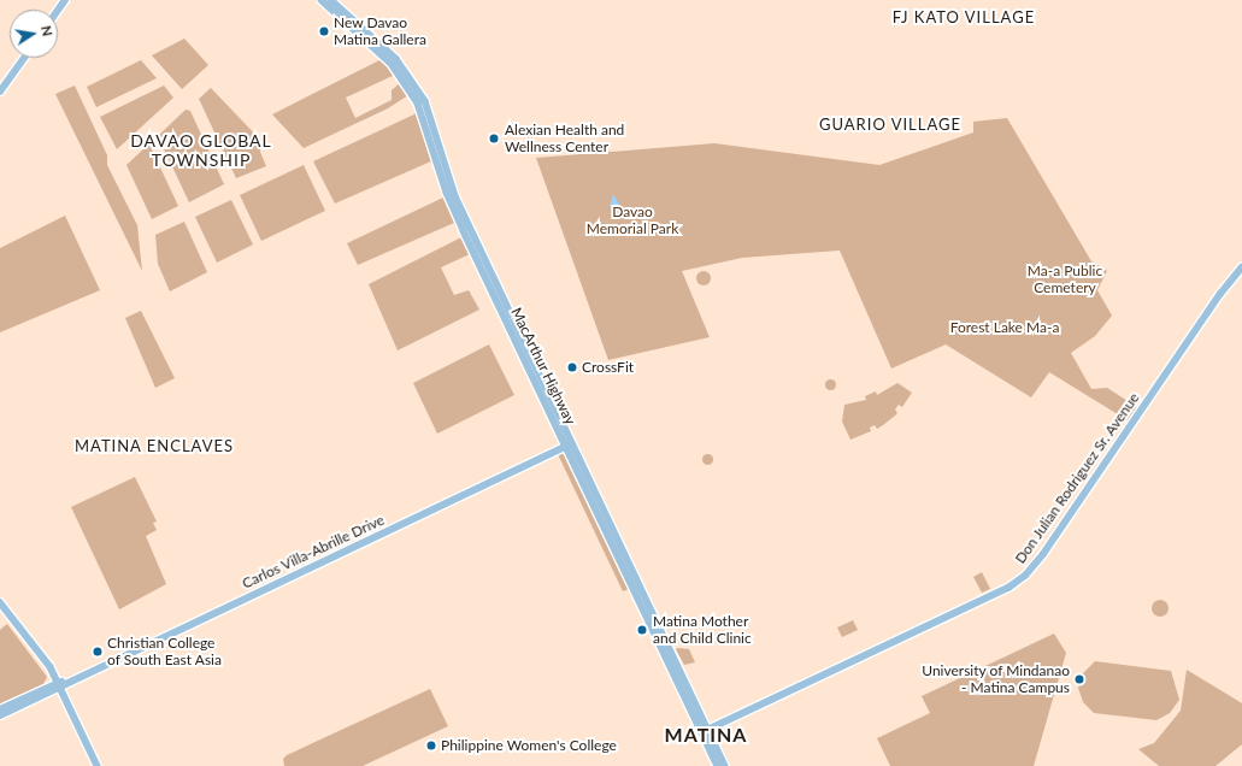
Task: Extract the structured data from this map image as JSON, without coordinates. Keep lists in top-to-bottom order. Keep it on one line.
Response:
{"streets":{"main road":["MacArthur Highway","Don Julian Rodriguez Sr. Avenue","Carlos Villa-Abrille Drive"]},"crossings":[["MacArthur Highway","Don Julian Rodriguez Sr. Avenue"],["MacArthur Highway","Carlos Villa-Abrille Drive"]],"districts":["FJ KATO VILLAGE","GUARIO VILLAGE","DAVAO GLOBAL TOWNSHIP","MATINA ENCLAVES","MATINA"],"parks":["Davao Memorial Park","Ma-a Public Cemetery","Forest Lake Ma-a"],"places":["New Davao Matina Gallera","Alexian Health and Wellness Center","CrossFit","Matina Mother and Child Clinic","Christian College of South East Asia","University of Mindanao - Matina Campus","Philippine Women's College"],"north":"right"}
